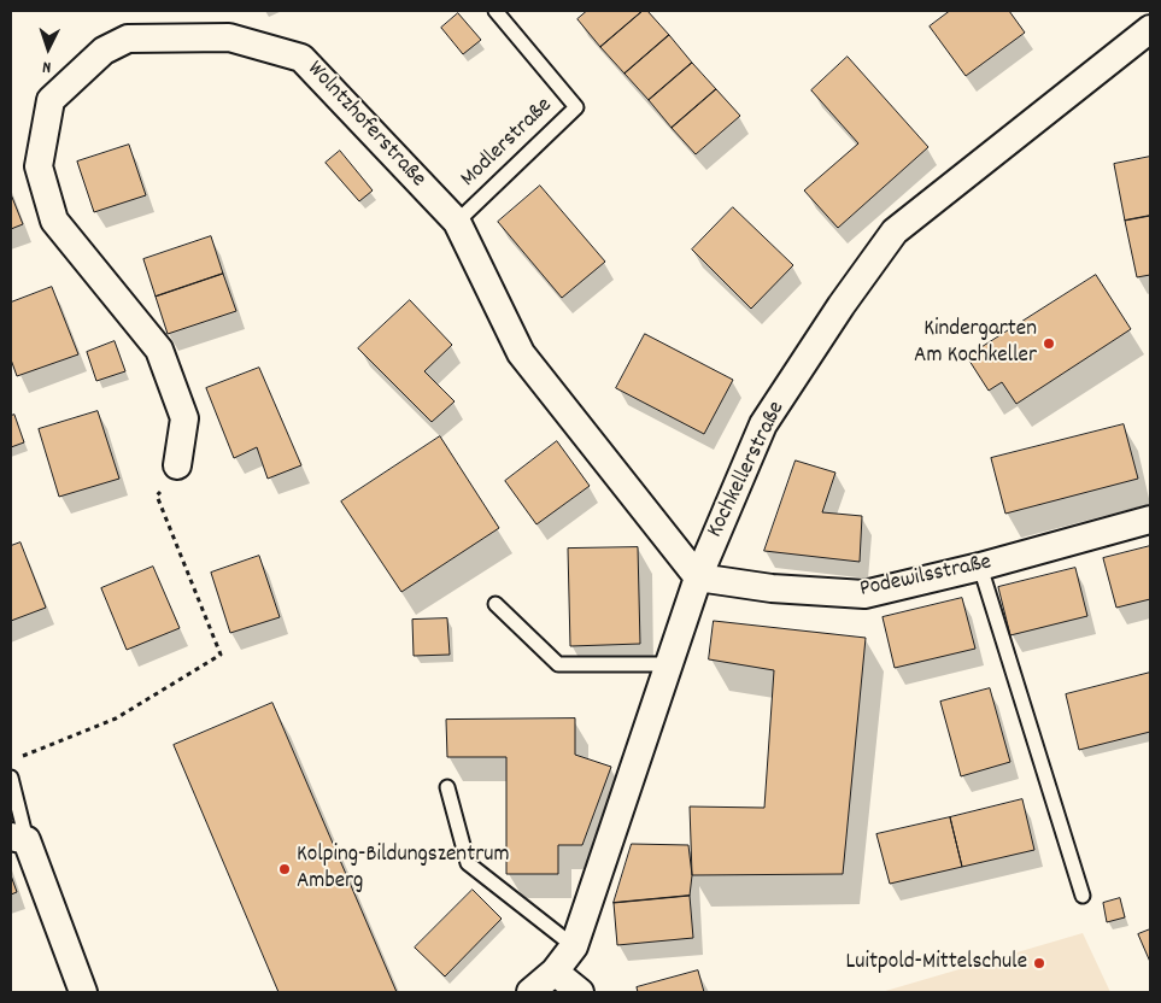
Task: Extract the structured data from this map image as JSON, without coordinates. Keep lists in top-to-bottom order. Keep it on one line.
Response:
{"streets":{"street":["Wolntzhoferstraße","Kochkellerstraße","Podewilsstraße"],"lane":["Modlerstraße"]},"crossings":[["Wolntzhoferstraße","Modlerstraße"],["Wolntzhoferstraße","Kochkellerstraße"],["Wolntzhoferstraße","Podewilsstraße"],["Kochkellerstraße","Podewilsstraße"]],"places":["Kindergarten Am Kochkeller","Kolping-Bildungszentrum Amberg","Luitpold-Mittelschule"],"north":"bottom"}
